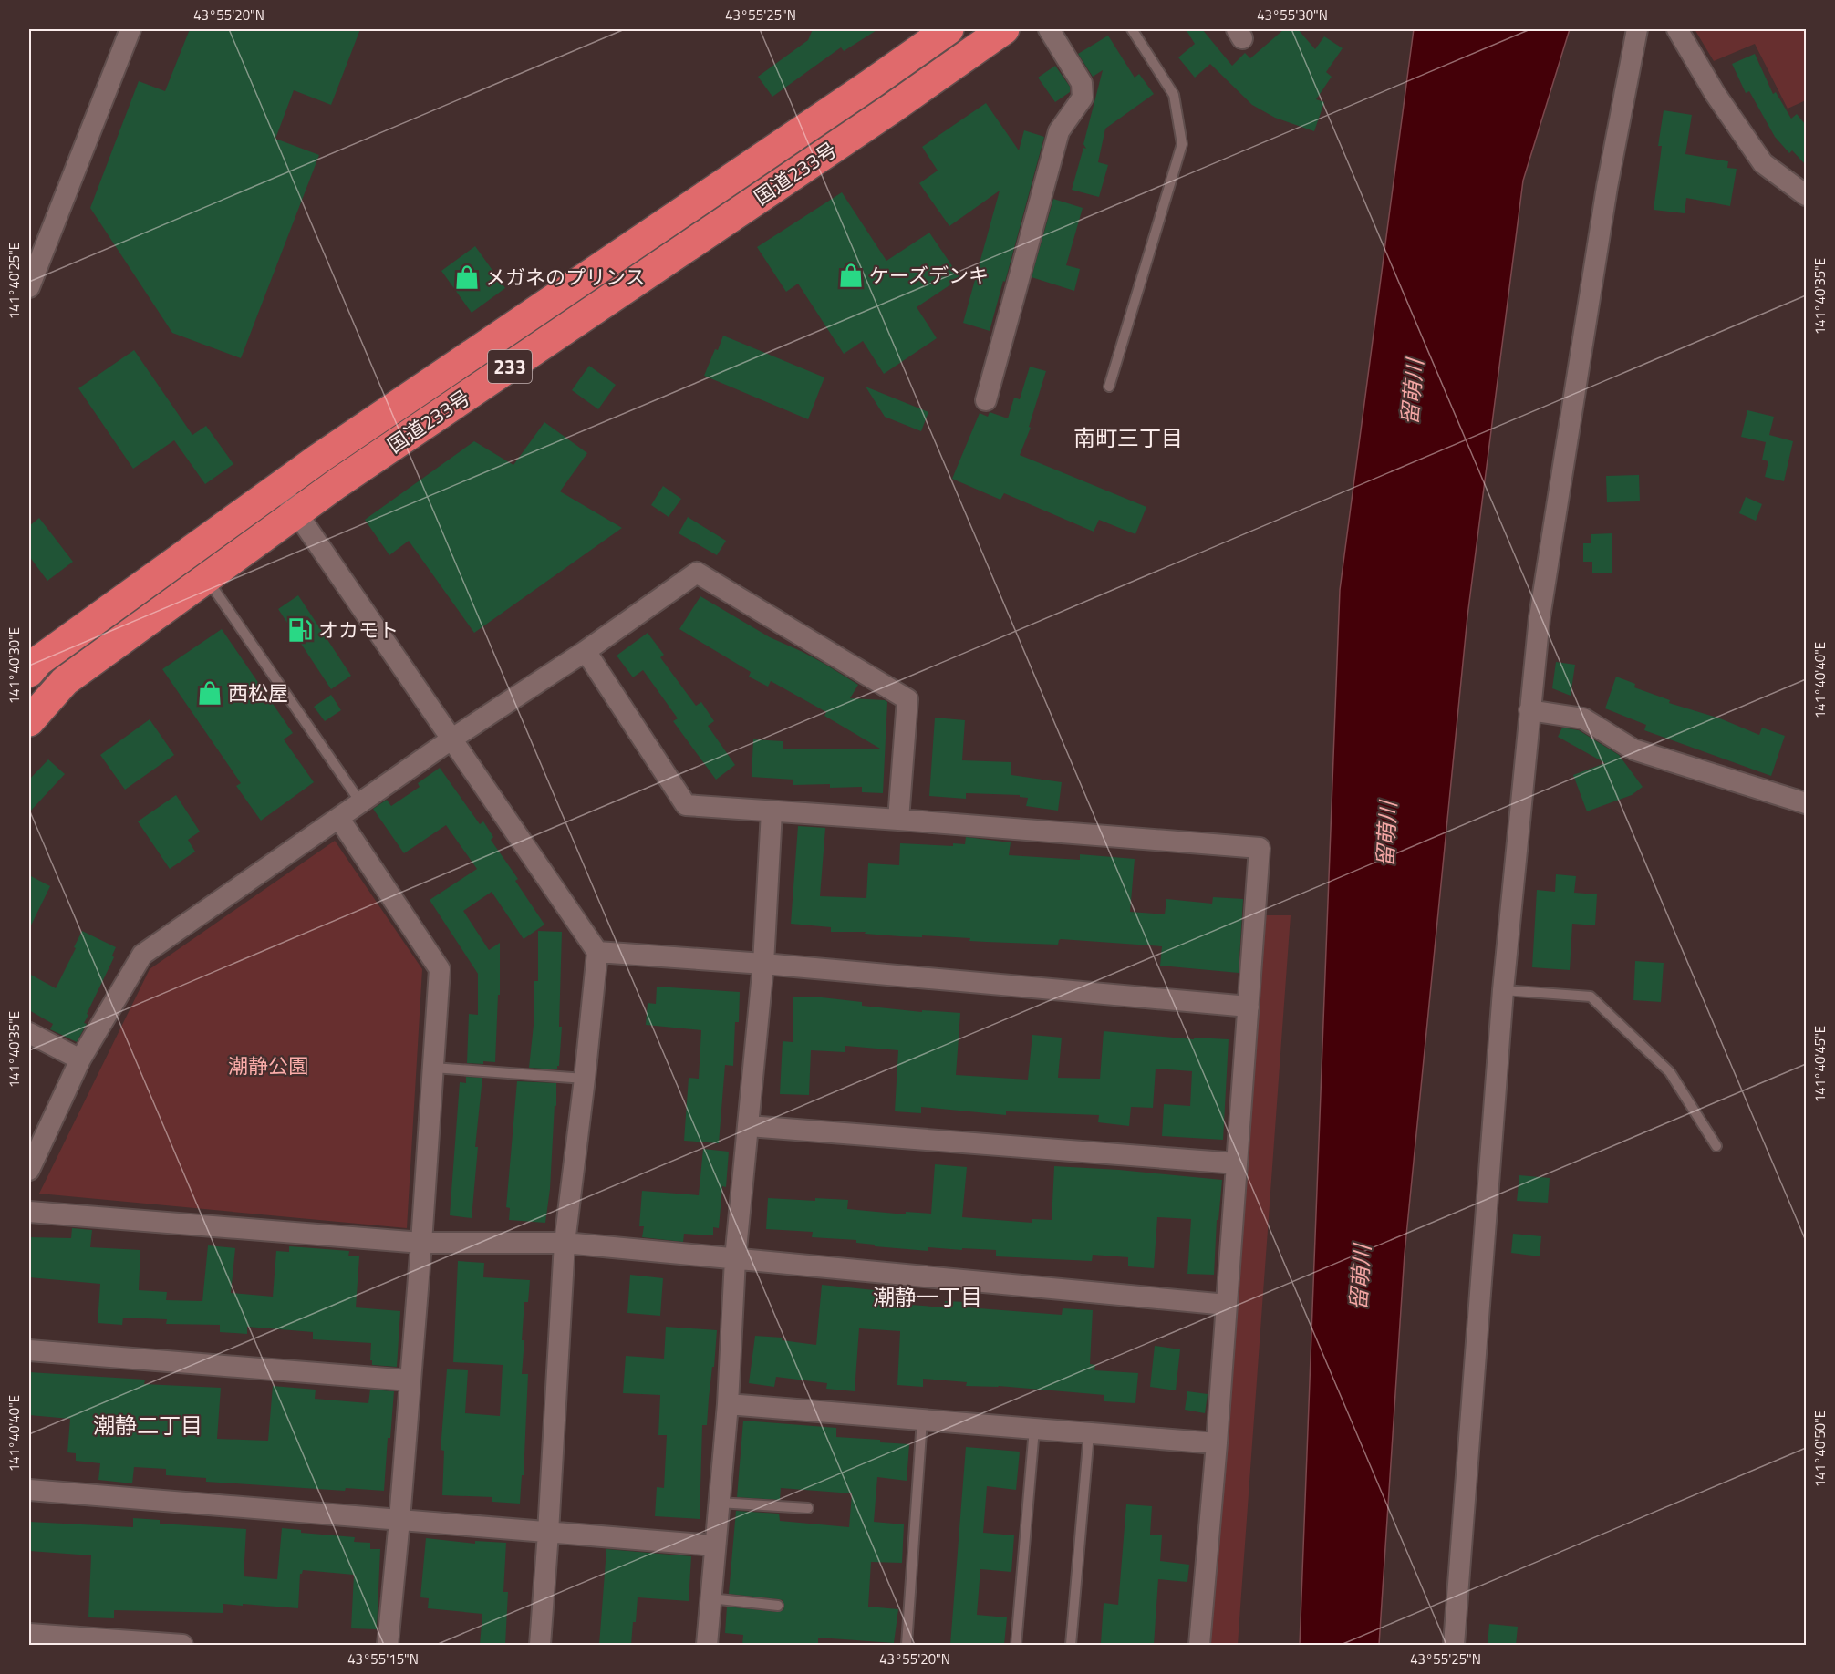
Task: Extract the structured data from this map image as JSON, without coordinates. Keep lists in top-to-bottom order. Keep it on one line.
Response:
{"streets":{"highway":["国道233号","233"]},"districts":["南町三丁目","潮静一丁目","潮静二丁目"],"water":["留萌川"],"parks":["潮静公園"],"places":{"shop":["ケーズデンキ","メガネのプリンス","西松屋"],"fuel station":["オカモト"]},"coordinates":["43°55'20\"N","43°55'25\"N","43°55'30\"N","141°40'25\"E","141°40'35\"E","141°40'30\"E","141°40'40\"E","141°40'45\"E","141°40'50\"E","43°55'15\"N"]}
